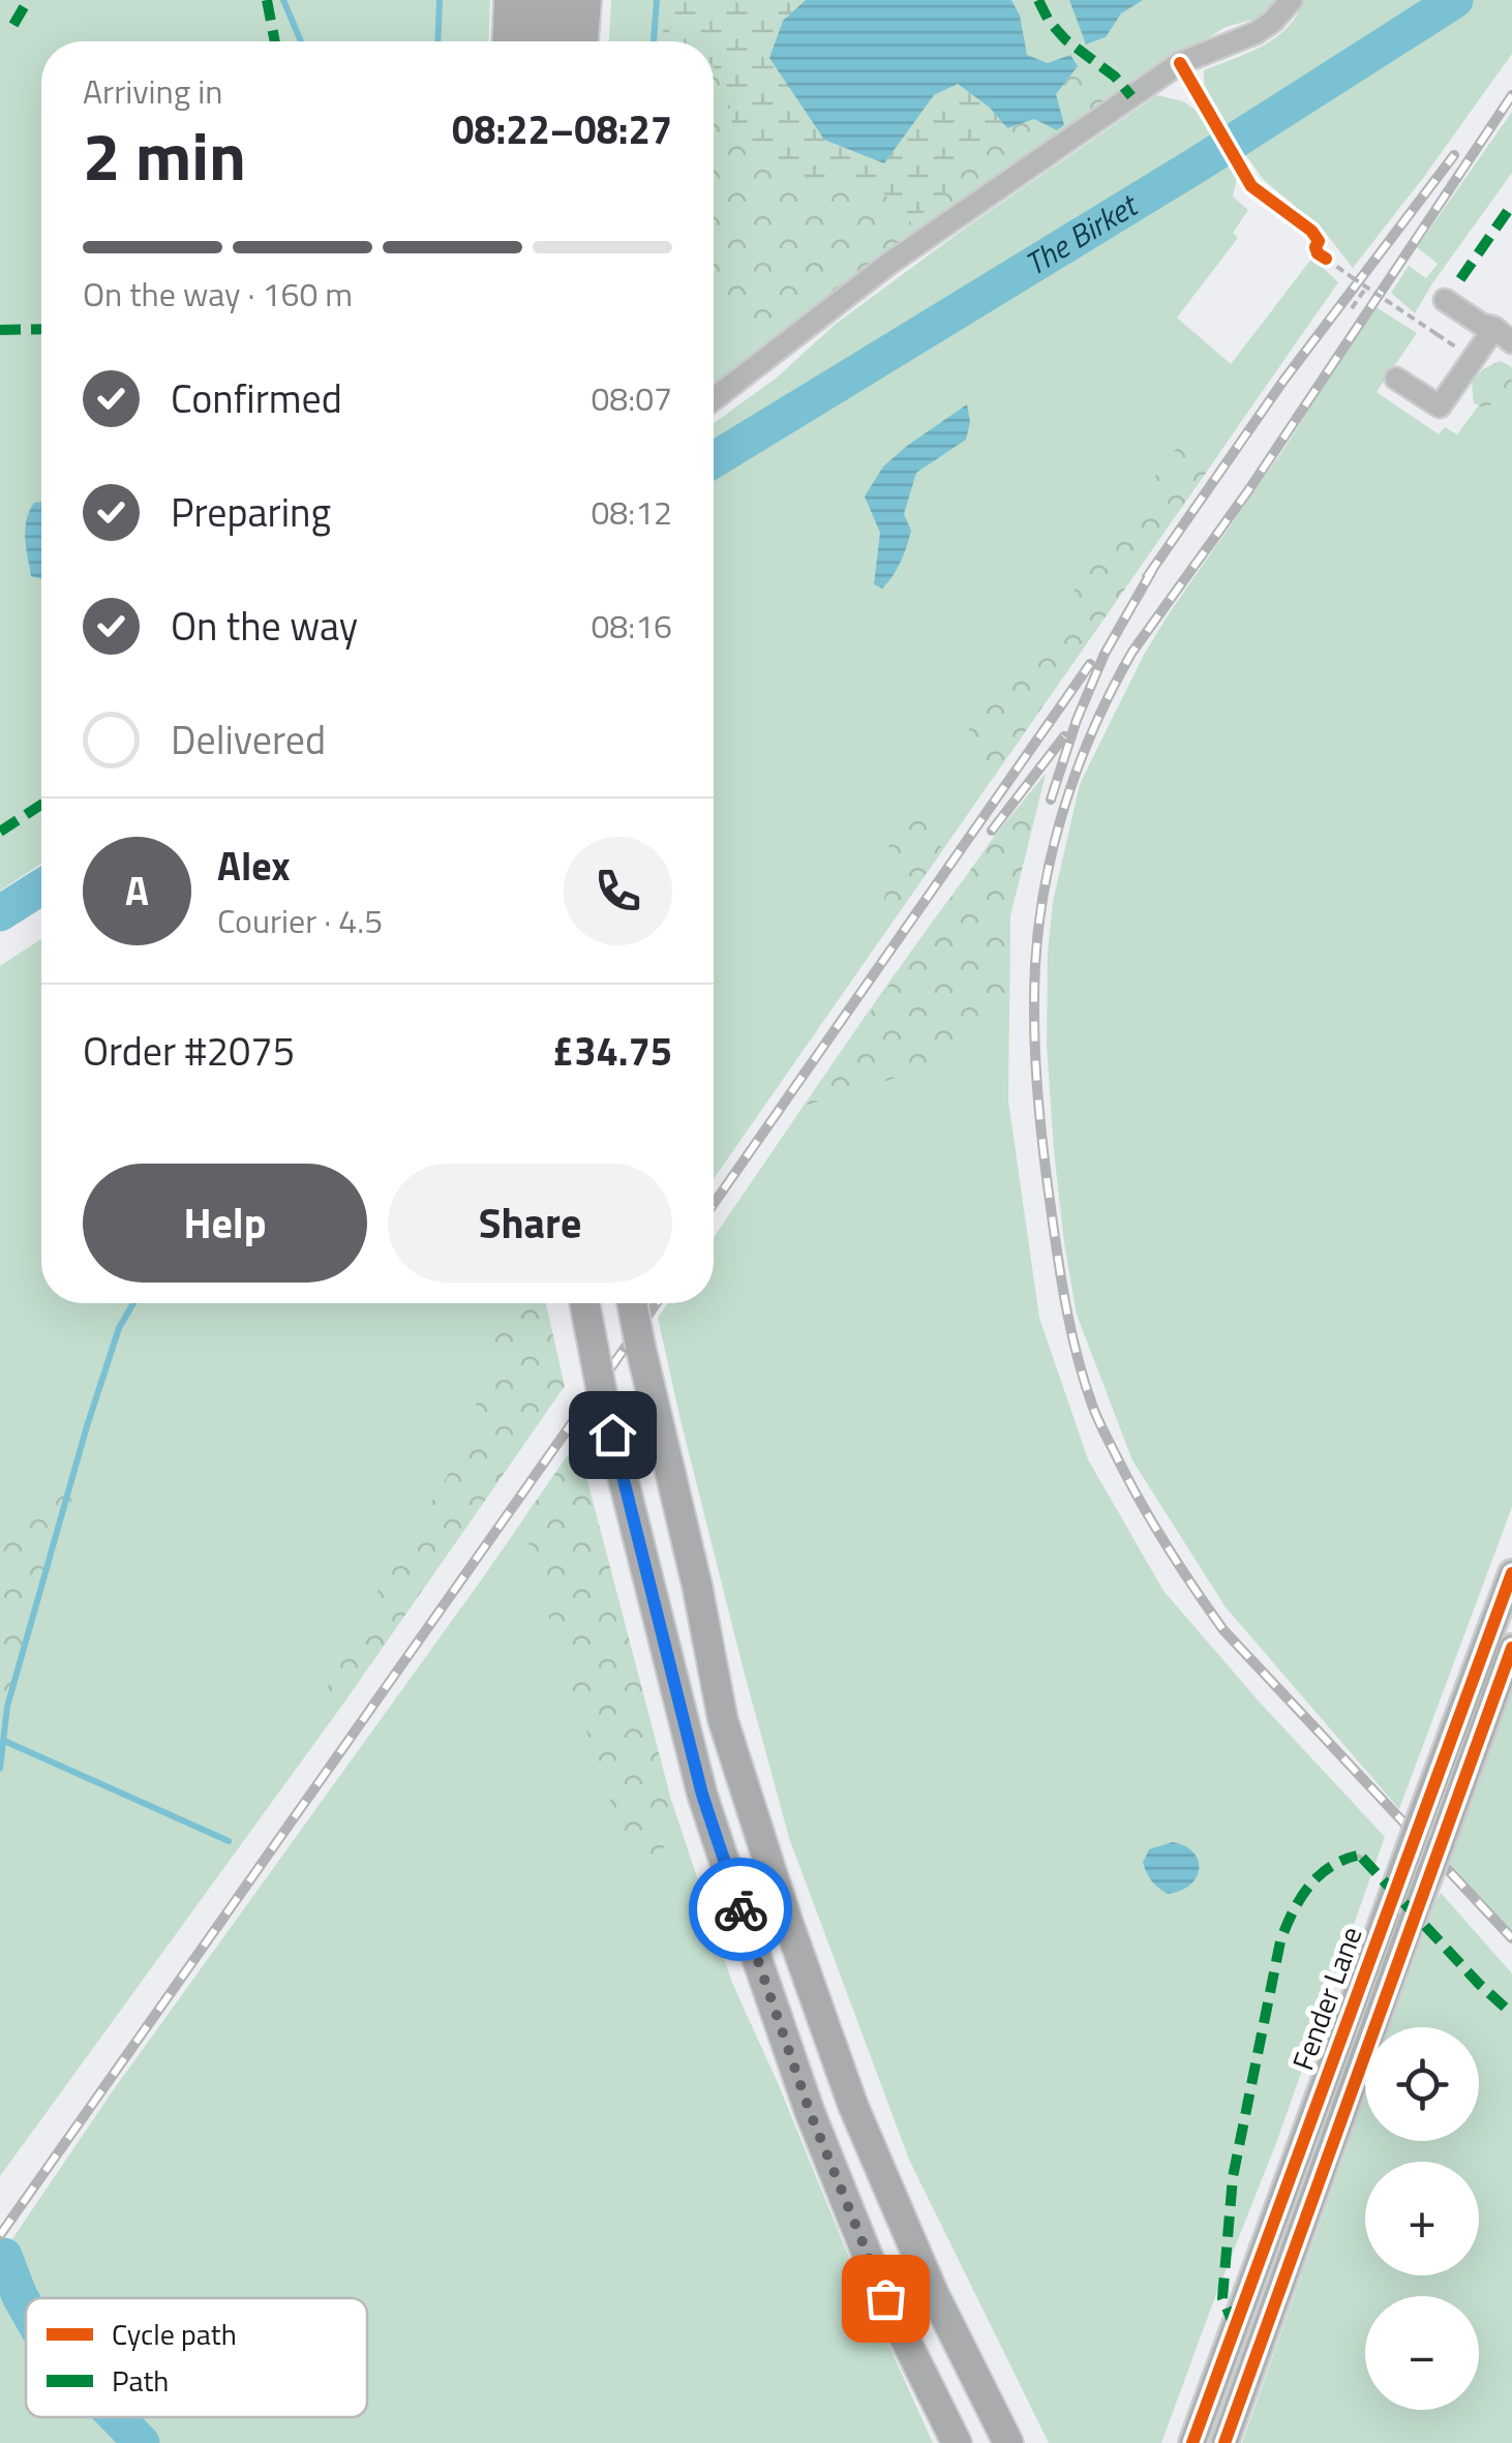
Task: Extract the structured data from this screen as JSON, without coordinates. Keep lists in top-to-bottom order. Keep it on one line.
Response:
{"streets":{"main road":["Fender Lane"]},"water":["The Birket"],"legend":["Cycle path","Path"],"page":{"heading":["2 min","Arriving in","08:22–08:27"],"panel":["Alex","Courier · 4.5","Order #2075","£34.75"],"bar":"On the way · 160 m","list":[["Confirmed","08:07"],["Preparing","08:12"],["On the way","08:16"],"Delivered"],"round":"A","buttons":["Help","Share"],"map_buttons":["+","−"]}}
